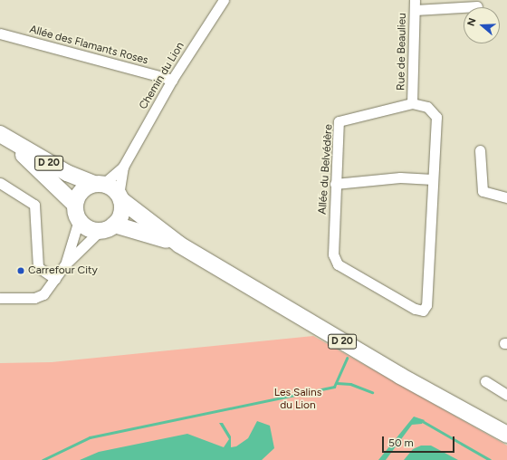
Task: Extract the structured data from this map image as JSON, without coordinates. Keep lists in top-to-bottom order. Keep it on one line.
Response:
{"streets":{"main road":["D 20"],"street":["Allée des Flamants Roses","Rue de Beaulieu","Chemin du Lion","Allée du Belvédère"]},"crossings":[["Allée des Flamants Roses","Chemin du Lion"],["Rue de Beaulieu","Allée du Belvédère"],["Chemin du Lion","D 20"]],"parks":["Les Salins du Lion"],"places":["Carrefour City"],"scale_bar":"50 m","north":"left"}
